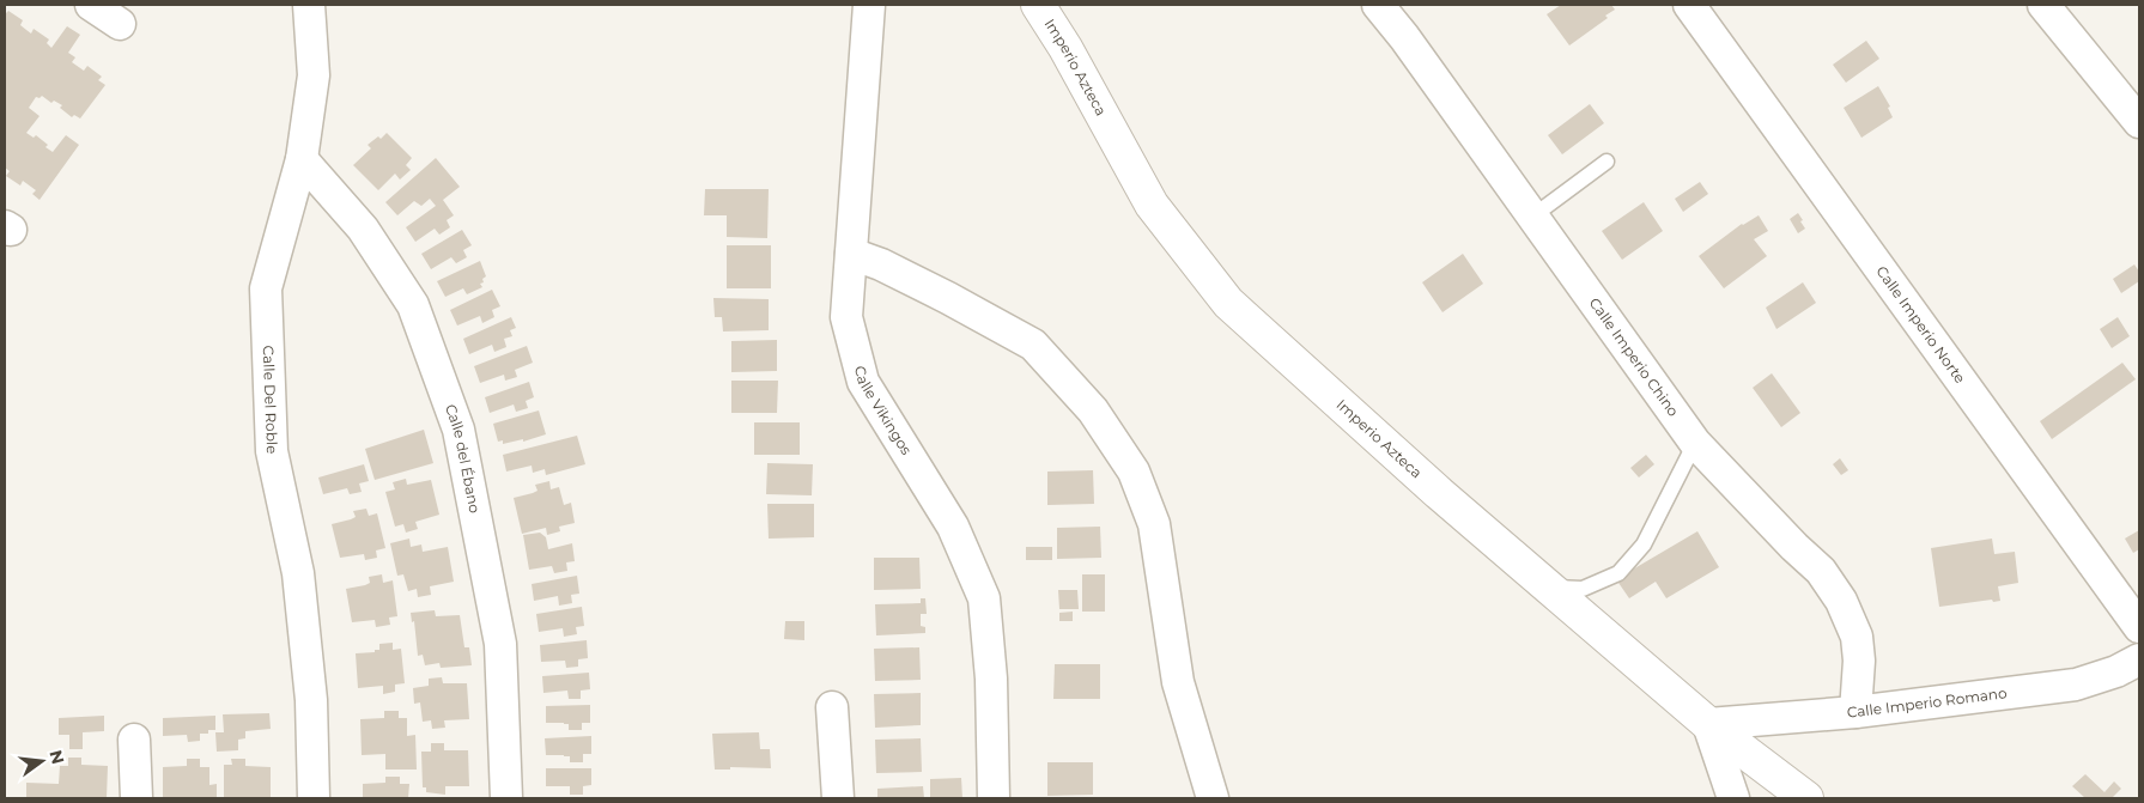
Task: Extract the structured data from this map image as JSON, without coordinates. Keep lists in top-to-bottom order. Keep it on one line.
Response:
{"streets":{"street":["Imperio Azteca","Calle Imperio Norte","Calle Imperio Chino","Calle Del Roble","Calle Vikingos","Calle del Ébano","Calle Imperio Romano"]},"crossings":[["Imperio Azteca","Calle Imperio Romano"],["Calle Imperio Chino","Calle Imperio Romano"],["Calle Del Roble","Calle del Ébano"]],"north":"right"}
